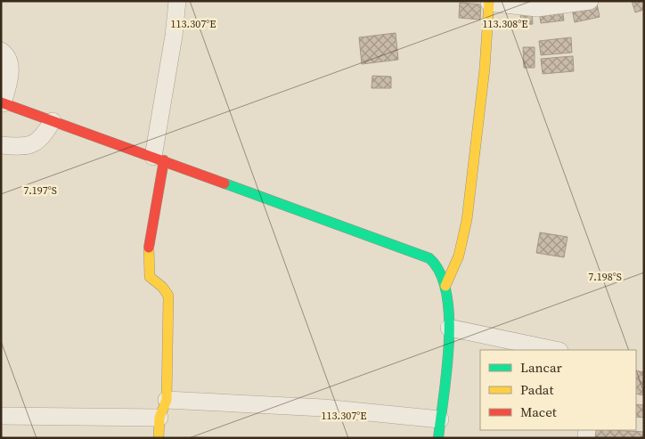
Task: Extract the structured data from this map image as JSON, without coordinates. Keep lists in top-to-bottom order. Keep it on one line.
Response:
{"legend":["Lancar","Padat","Macet"],"coordinates":["113.307°E","113.308°E","7.197°S","7.198°S"]}
